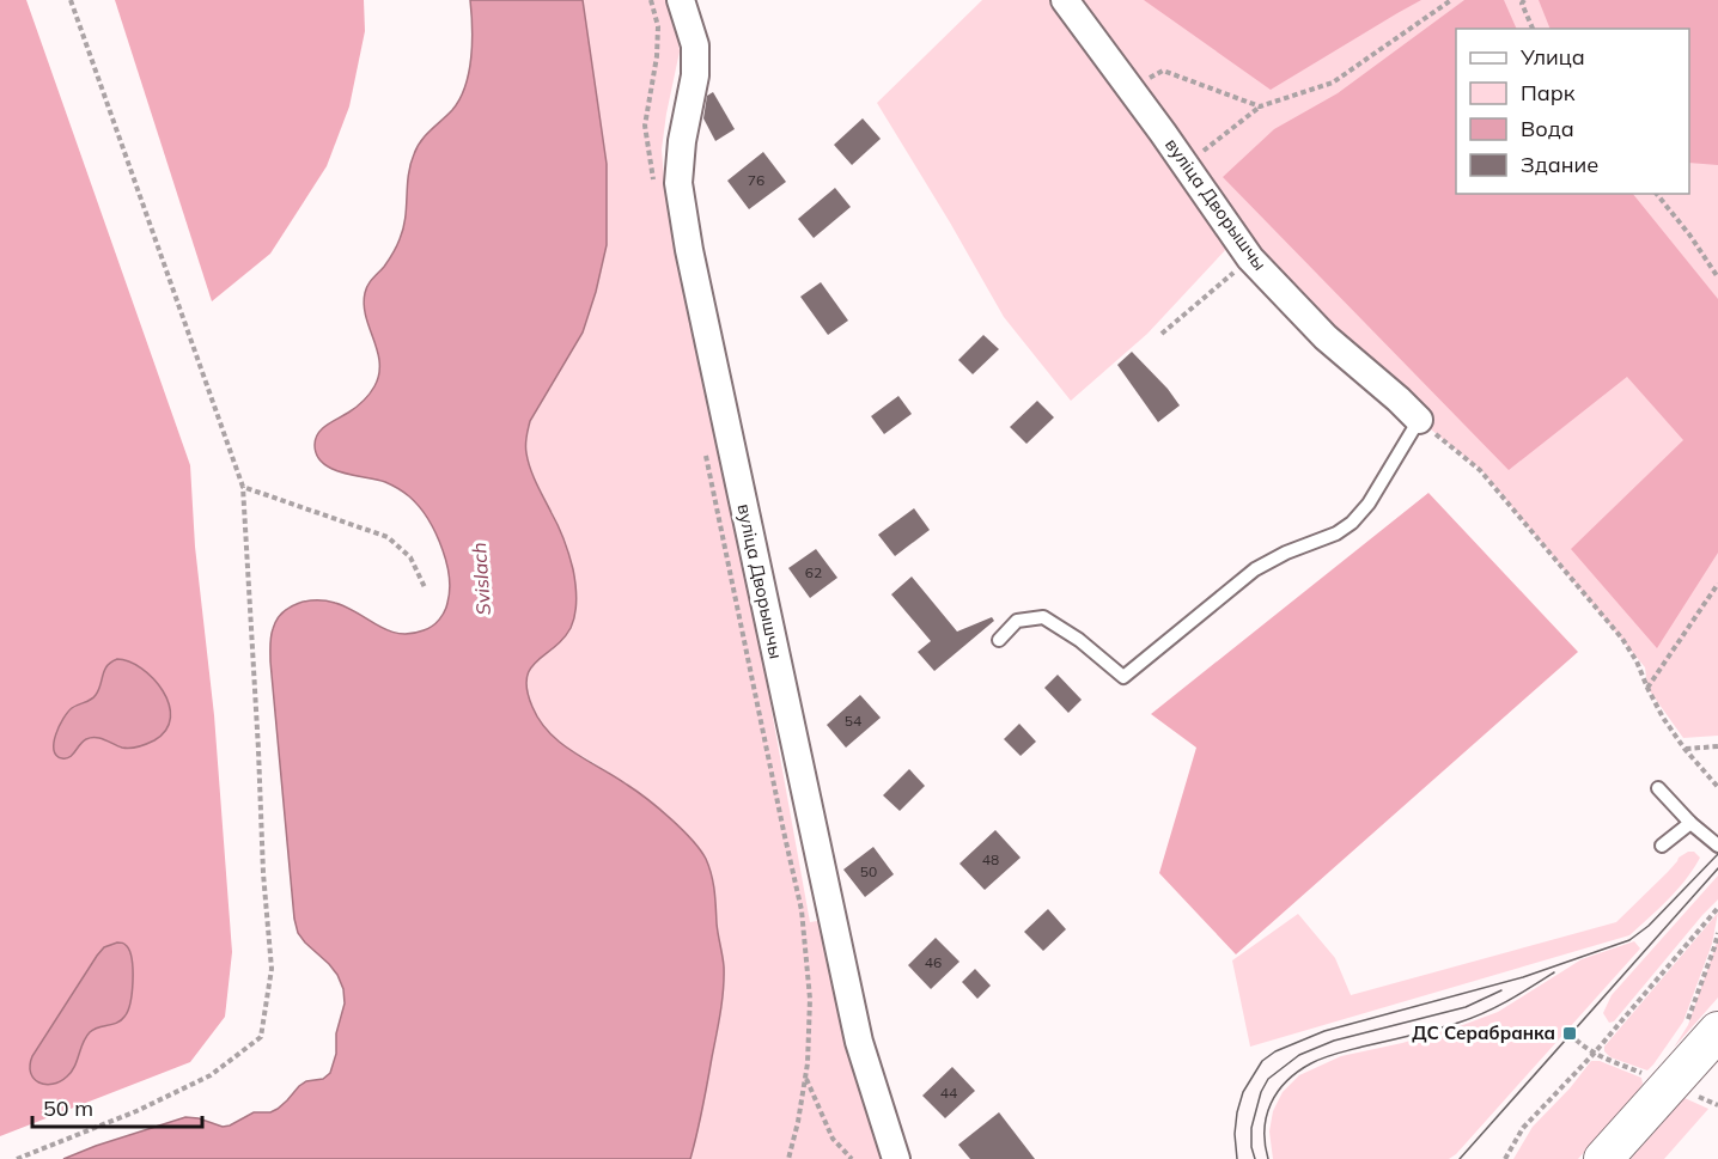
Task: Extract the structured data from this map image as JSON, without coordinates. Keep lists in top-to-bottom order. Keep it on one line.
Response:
{"streets":{"street":["вуліца Дворышчы"]},"water":["Svislach"],"places":{"transit":["ДС Серабранка"]},"house_numbers":["76","62","54","48","50","46","44"],"legend":["Улица","Парк","Вода","Здание"],"scale_bar":"50 m"}
